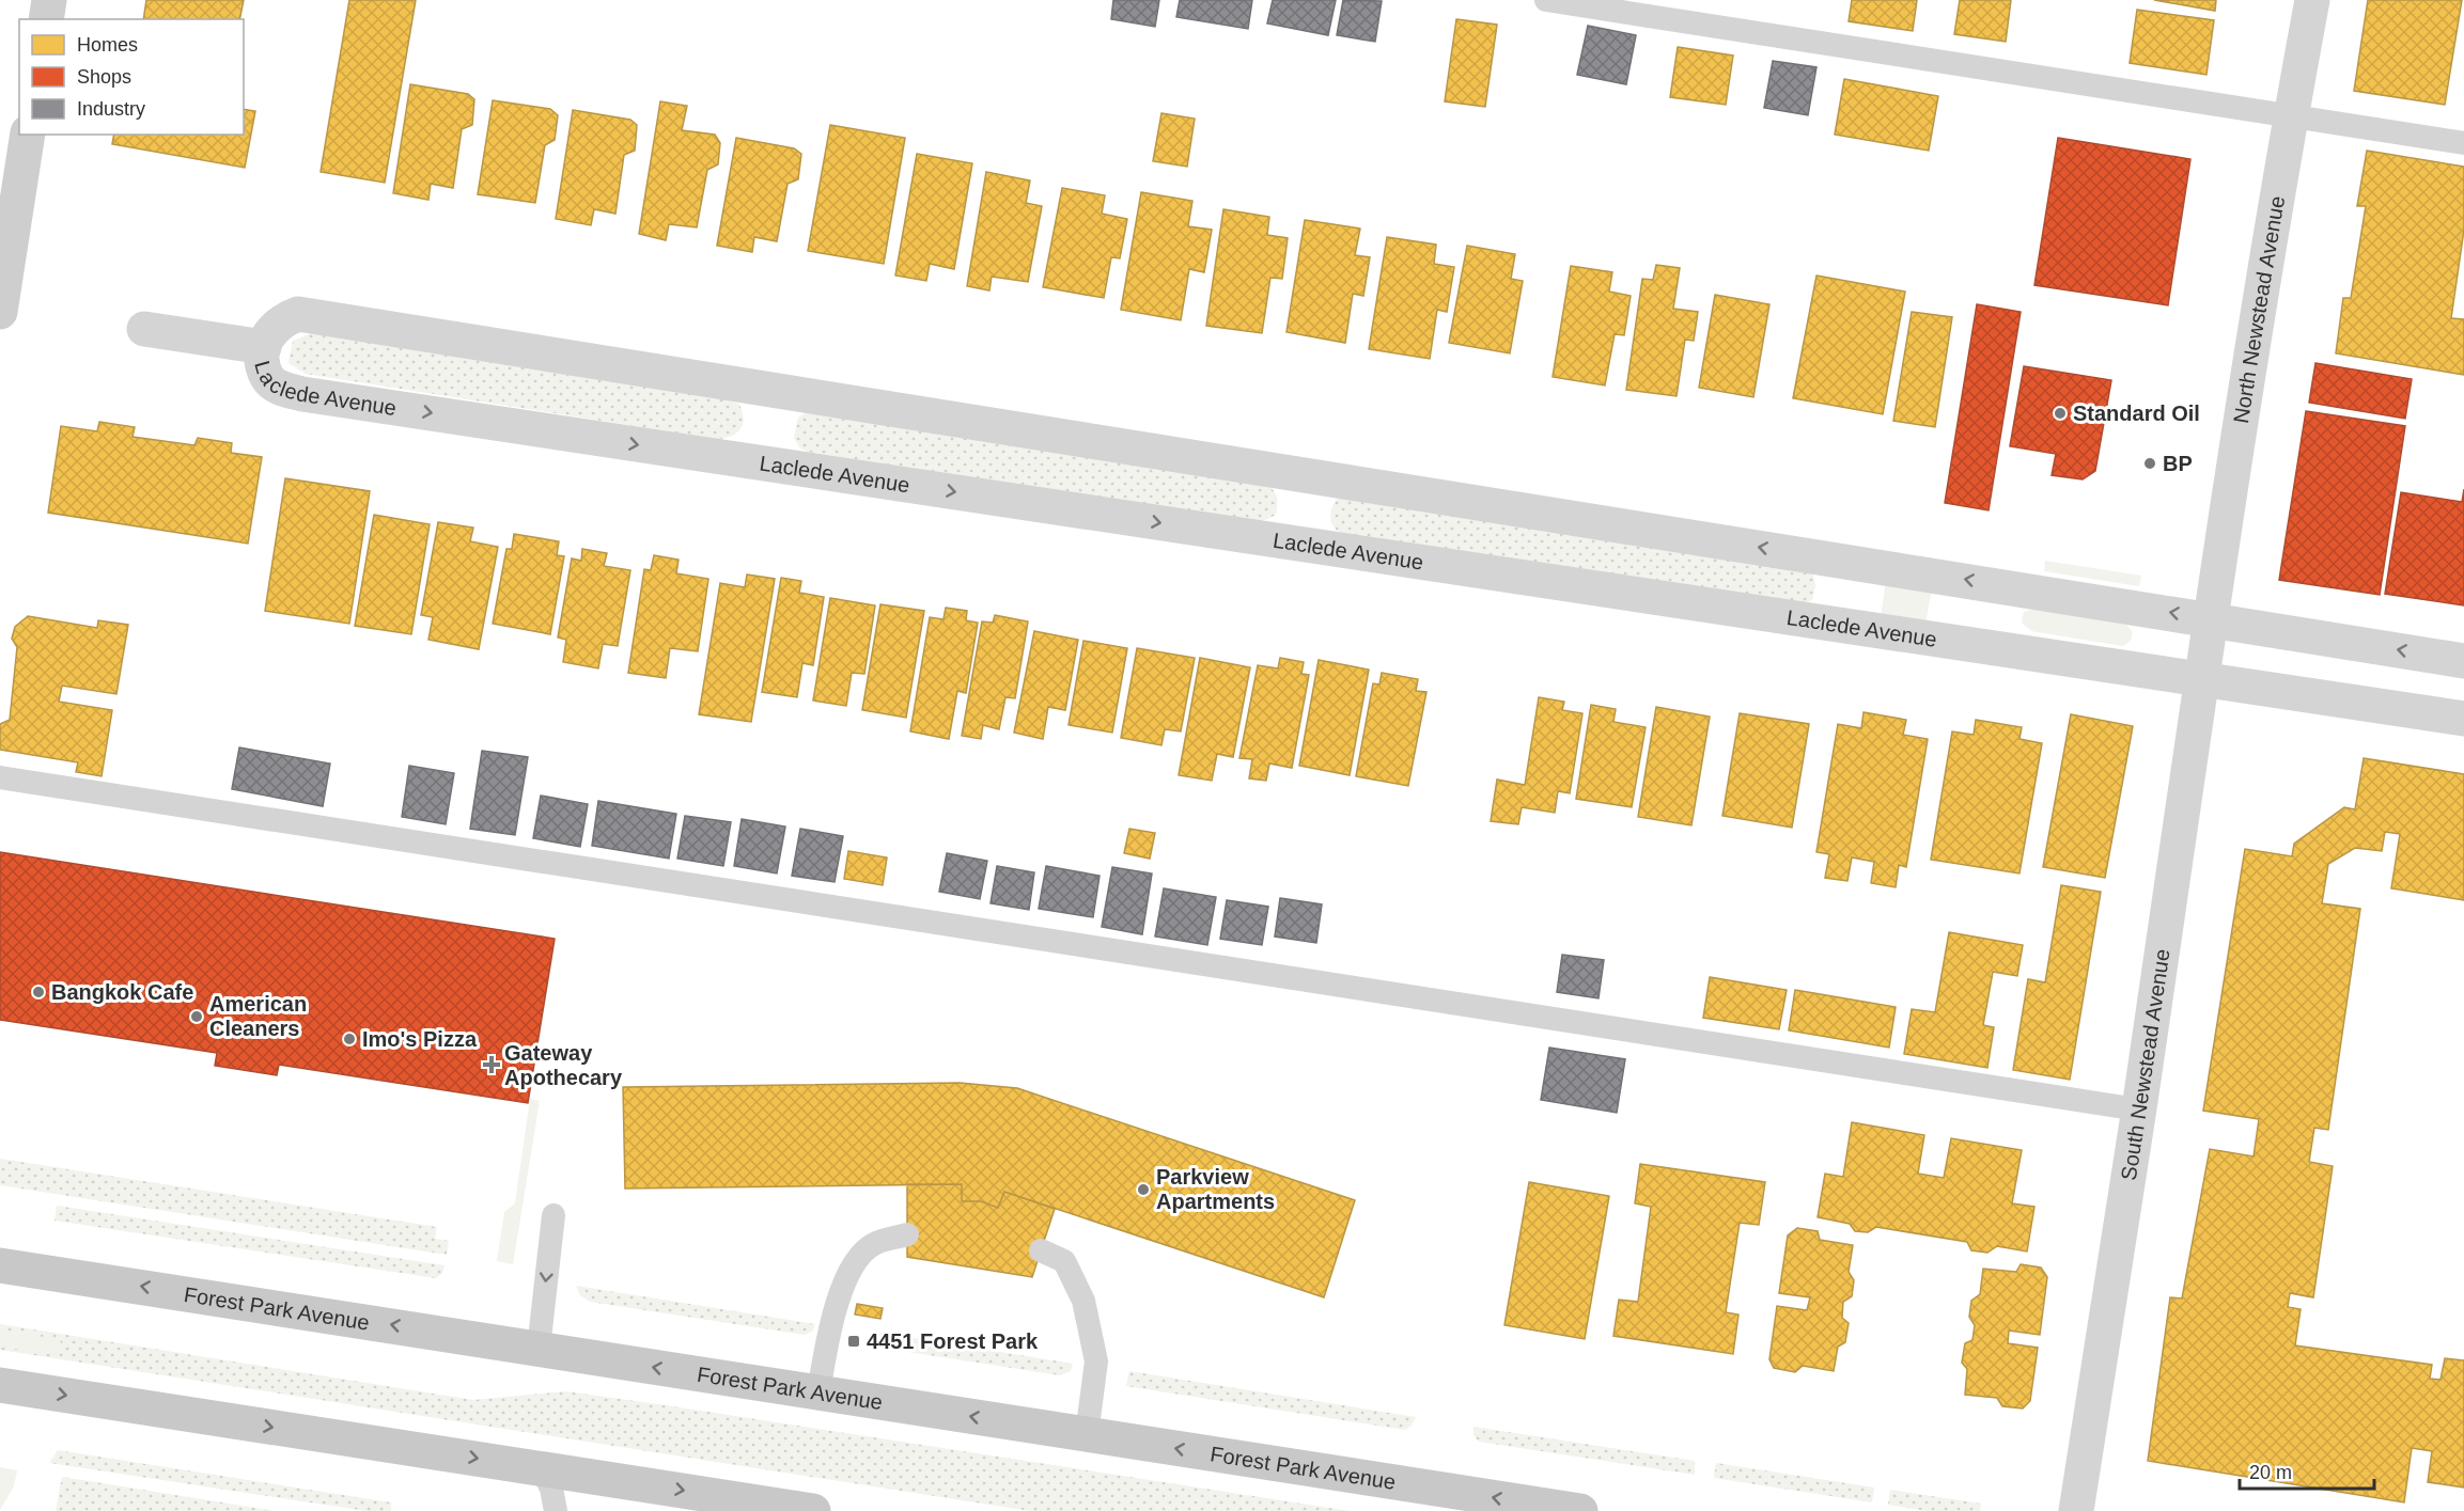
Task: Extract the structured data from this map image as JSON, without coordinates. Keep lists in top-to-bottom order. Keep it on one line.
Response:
{"streets":{"main road":["Forest Park Avenue"],"street":["North Newstead Avenue","Laclede Avenue","South Newstead Avenue"]},"crossings":[["North Newstead Avenue","Laclede Avenue"],["North Newstead Avenue","South Newstead Avenue"],["Laclede Avenue","South Newstead Avenue"]],"places":{"other":["Standard Oil","BP","Bangkok Cafe","American Cleaners","Imo's Pizza","Parkview Apartments"],"health":["Gateway Apothecary"],"transit":["4451 Forest Park"]},"legend":["Homes","Shops","Industry"],"scale_bar":"20 m"}
